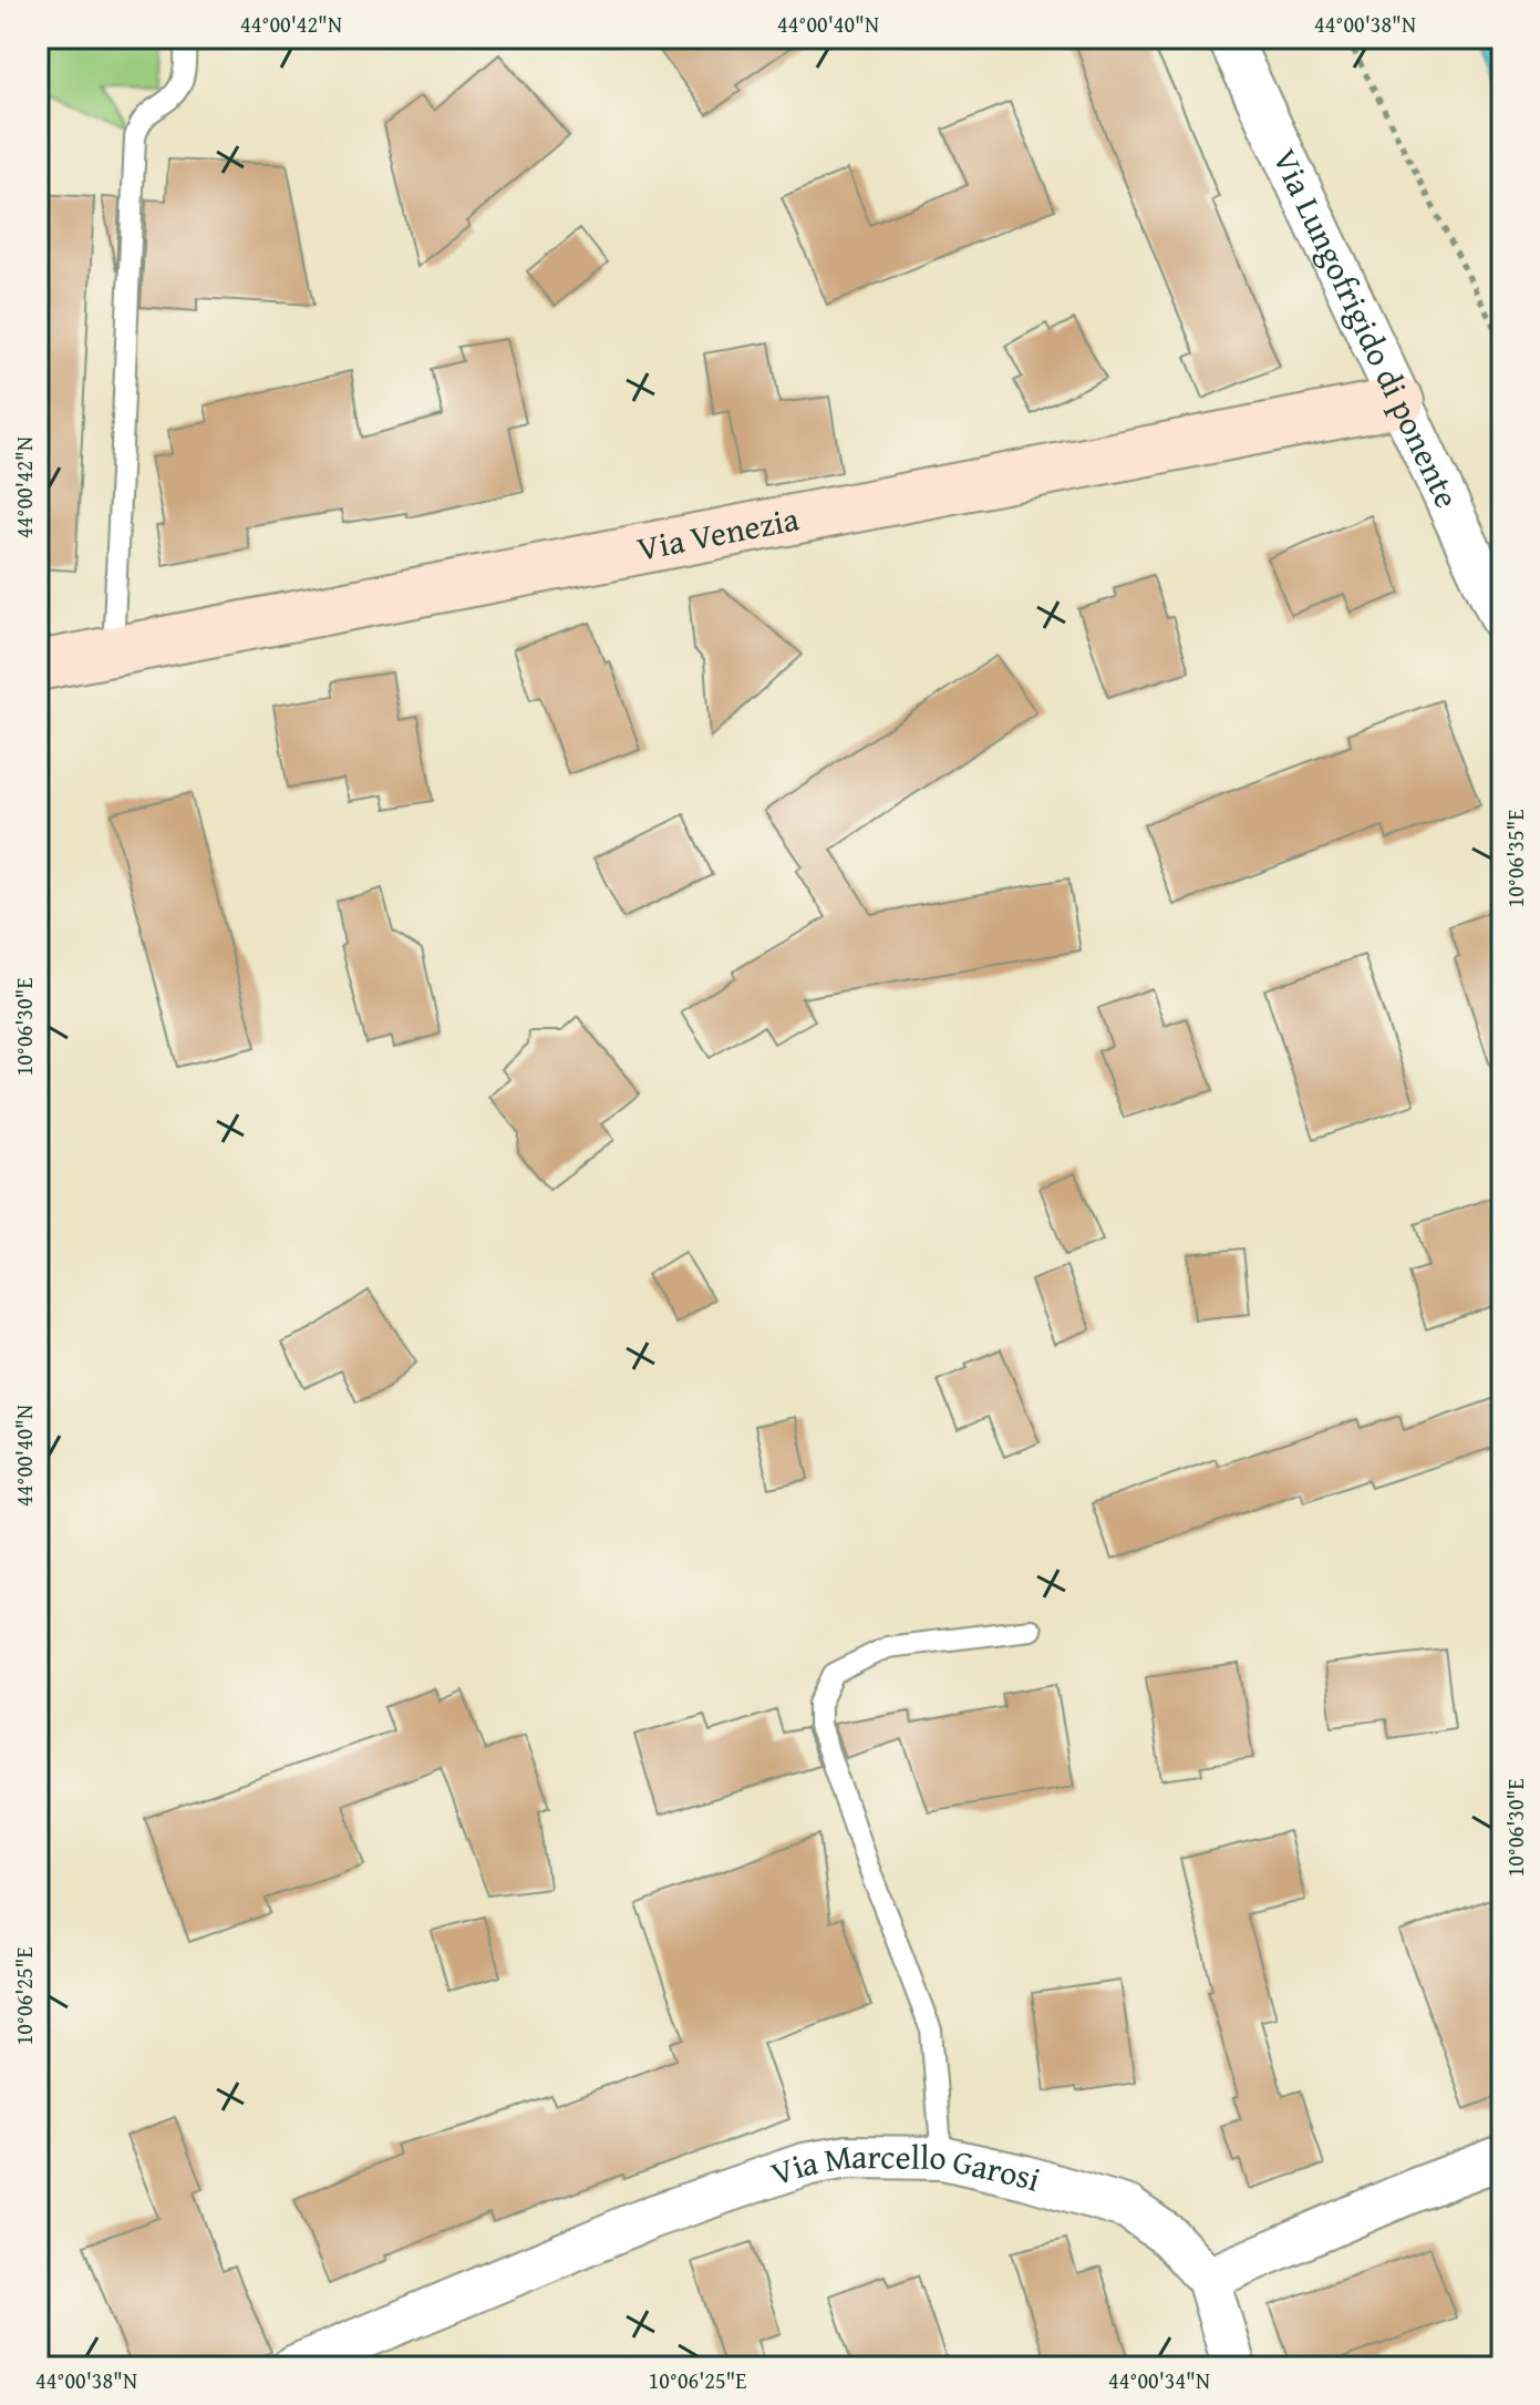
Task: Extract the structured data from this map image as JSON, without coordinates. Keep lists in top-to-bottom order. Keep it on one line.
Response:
{"streets":{"street":["Via Lungofrigido di ponente","Via Venezia","Via Marcello Garosi"]},"crossings":[["Via Lungofrigido di ponente","Via Venezia"]],"coordinates":["44°00'42\"N","44°00'40\"N","44°00'38\"N","10°06'35\"E","10°06'30\"E","10°06'25\"E","44°00'34\"N"]}
